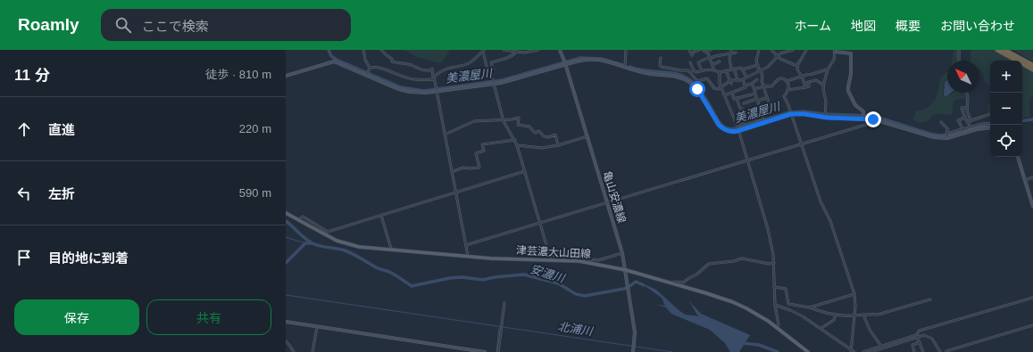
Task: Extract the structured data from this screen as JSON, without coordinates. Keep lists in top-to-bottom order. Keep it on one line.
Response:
{"streets":{"main road":["津芸濃大山田線"],"street":["亀山安濃線"]},"crossings":[["亀山安濃線","津芸濃大山田線"]],"water":["美濃屋川","安濃川","北浦川"],"north":"top left","page":{"header":"Roamly","search":"ここで検索","nav":["ホーム","地図","概要","お問い合わせ"],"heading":["11 分","徒歩 · 810 m"],"map_buttons":["+","−"],"list":[["直進","220 m"],["左折","590 m"],"目的地に到着"],"buttons":["保存","共有"]}}
